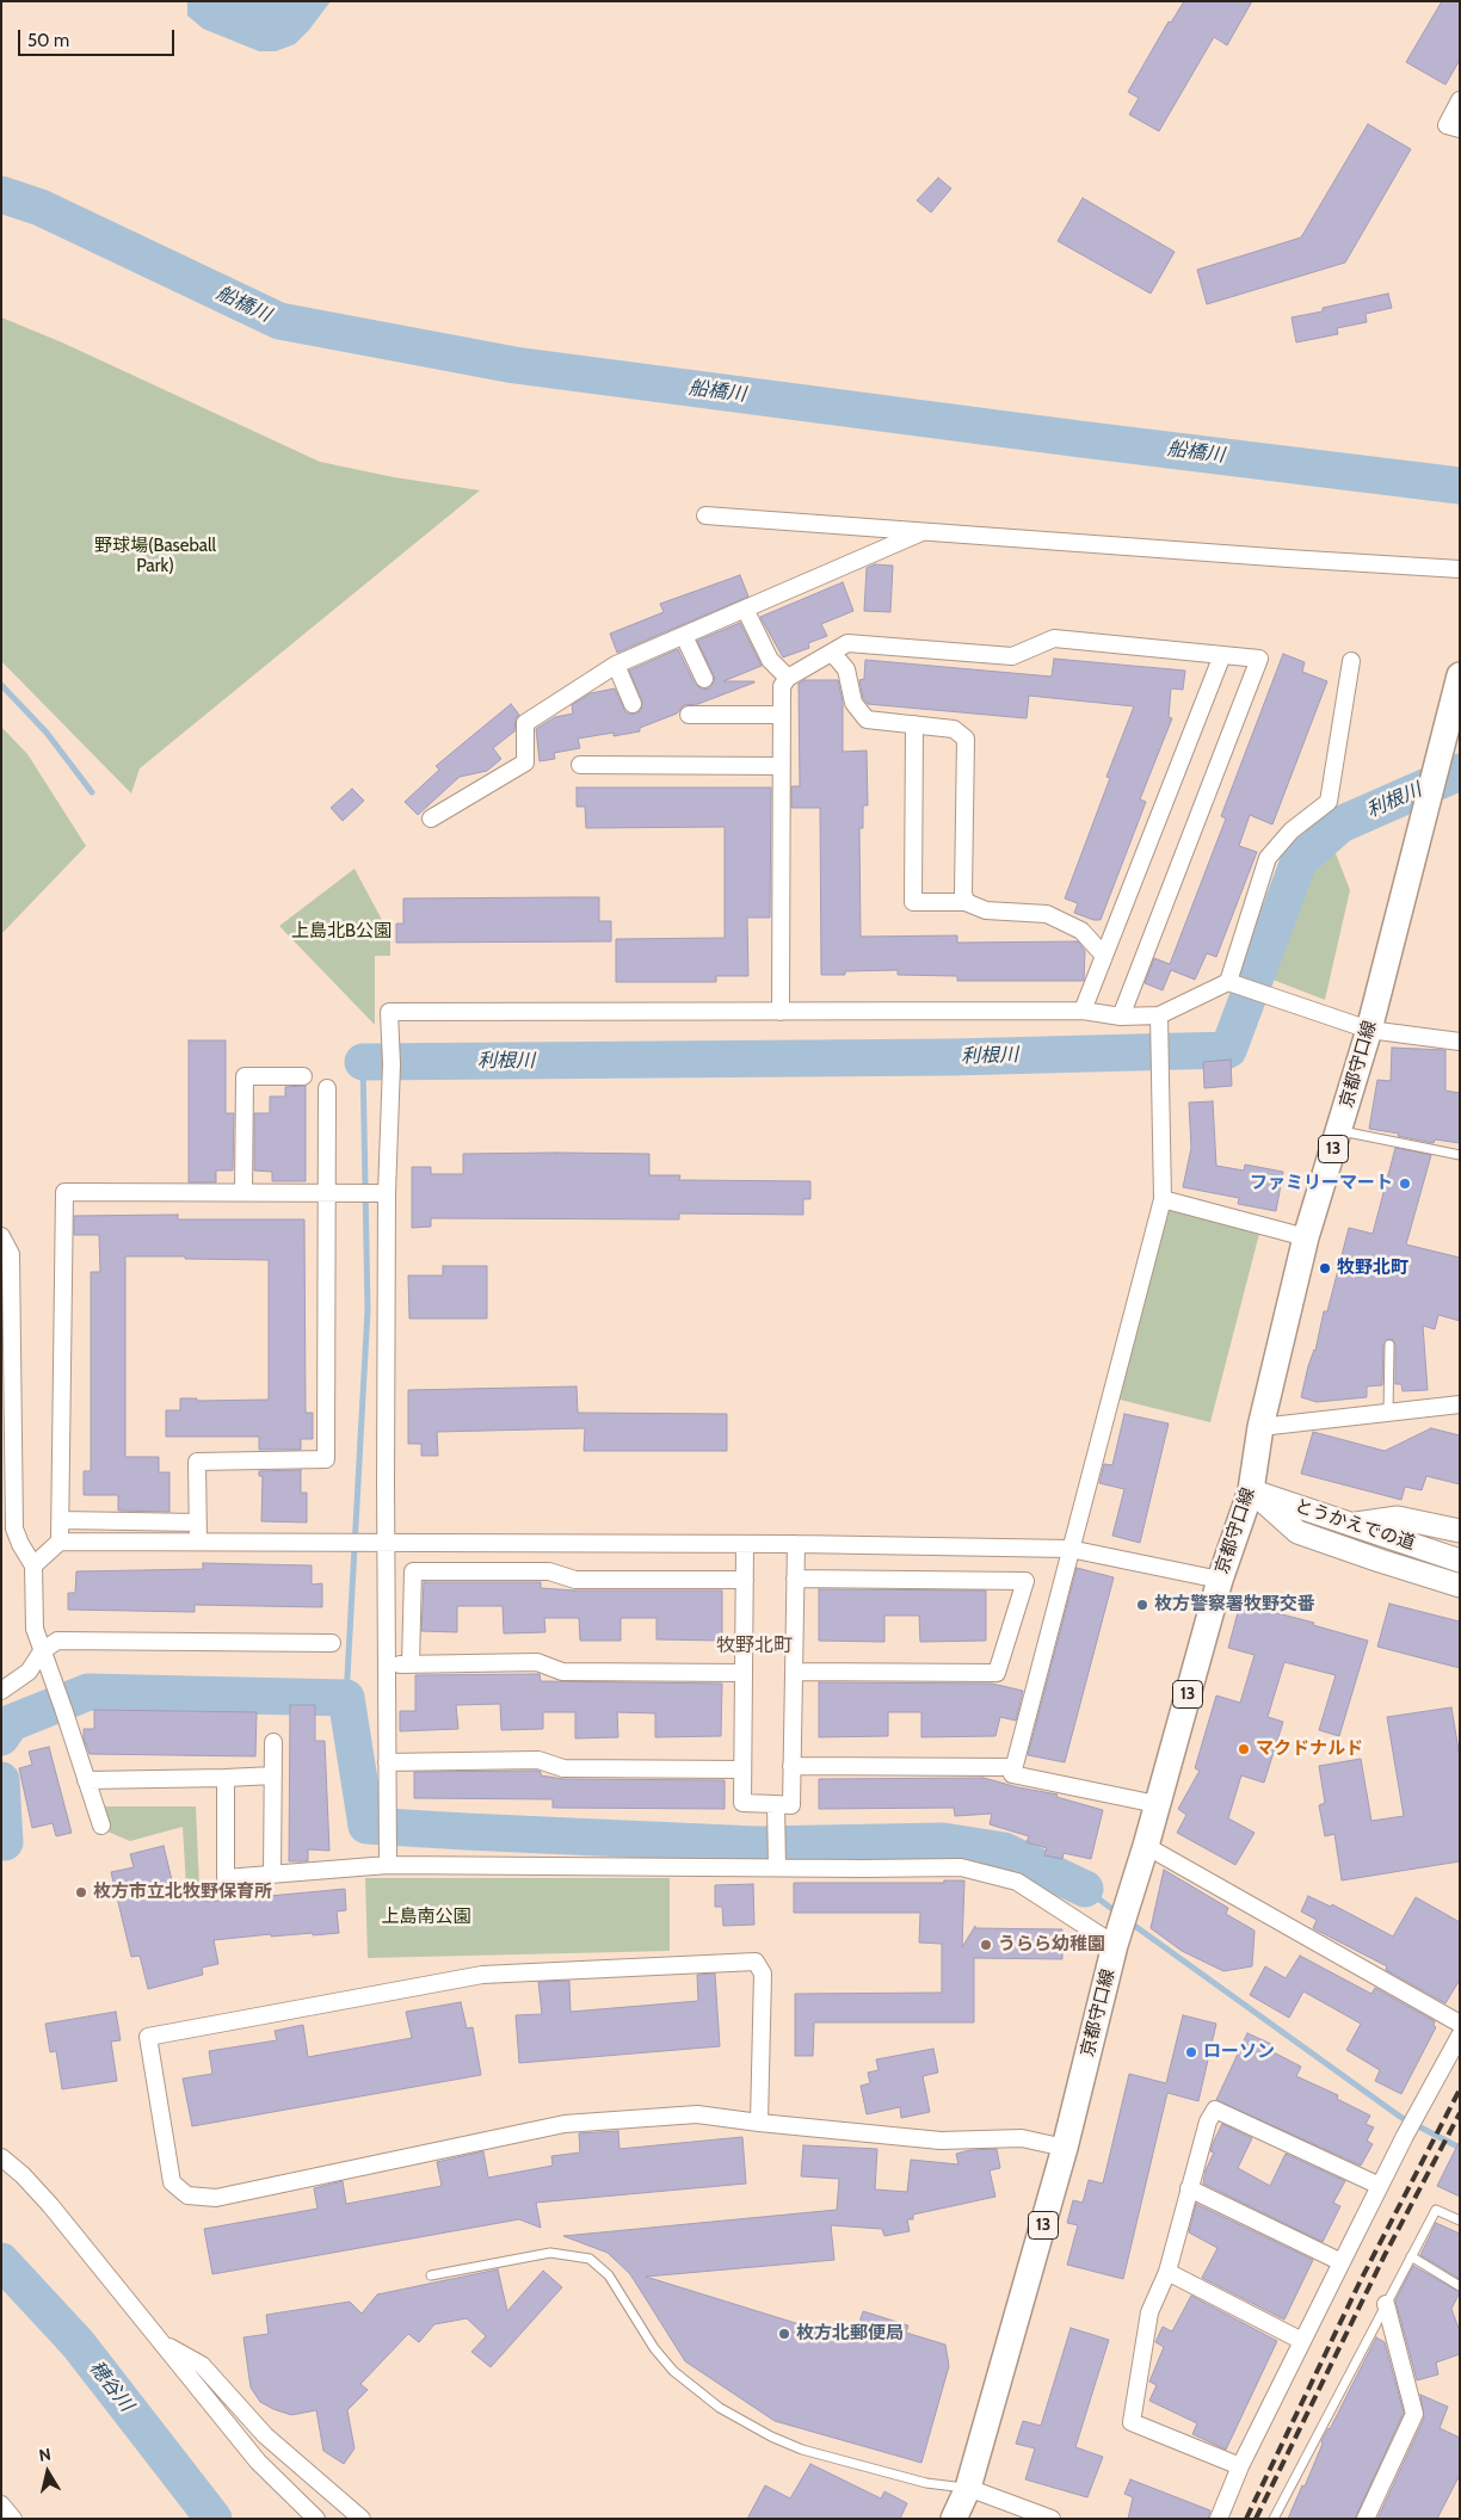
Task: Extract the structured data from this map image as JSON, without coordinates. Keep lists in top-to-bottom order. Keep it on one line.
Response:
{"streets":{"main road":["京都守口線","13"],"street":["とうかえでの道"]},"crossings":[["京都守口線","とうかえでの道"]],"districts":["牧野北町"],"water":["船橋川","利根川","穂谷川"],"parks":["野球場(Baseball Park)","上島北B公園","上島南公園"],"places":["ファミリーマート","牧野北町","枚方警察署牧野交番","マクドナルド","枚方市立北牧野保育所","うらら幼稚園","ローソン","枚方北郵便局"],"scale_bar":"50 m","north":"top"}
